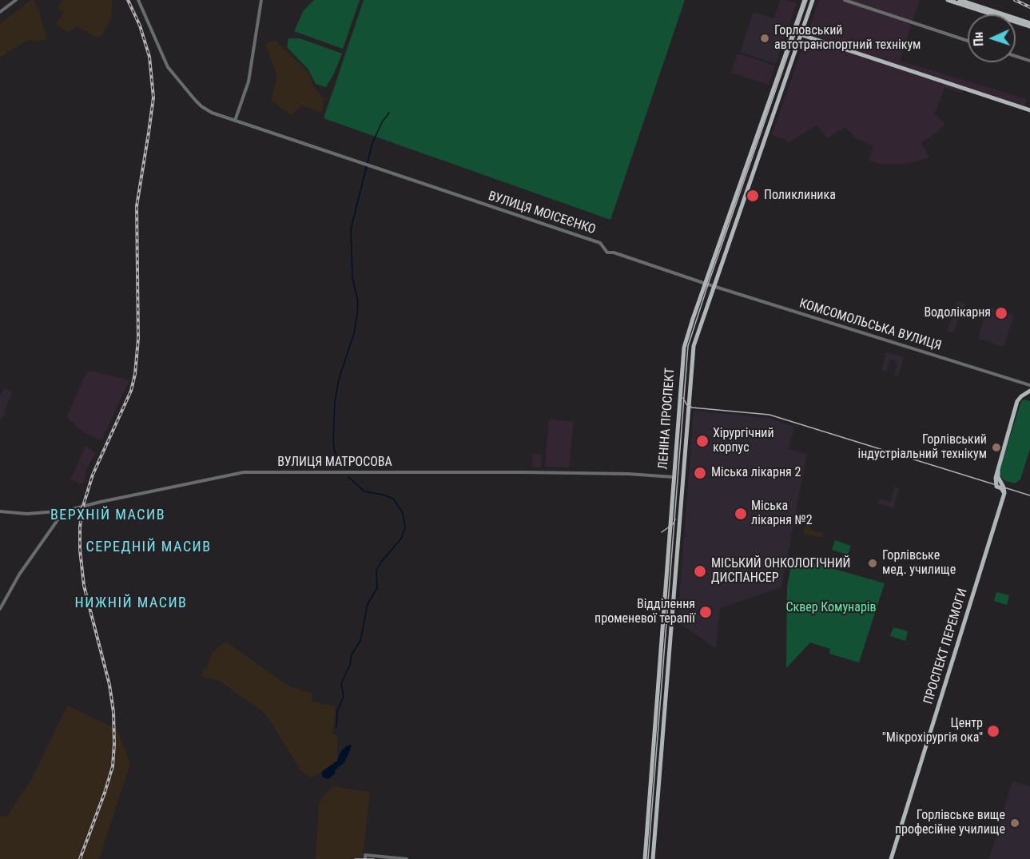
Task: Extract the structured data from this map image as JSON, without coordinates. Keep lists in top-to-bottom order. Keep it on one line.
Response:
{"streets":{"main road":["ЛЕНІНА ПРОСПЕКТ","ПРОСПЕКТ ПЕРЕМОГИ"],"street":["ВУЛИЦЯ МОІСЕЄНКО","КОМСОМОЛЬСЬКА ВУЛИЦЯ","ВУЛИЦЯ МАТРОСОВА"]},"crossings":[["ВУЛИЦЯ МОІСЕЄНКО","КОМСОМОЛЬСЬКА ВУЛИЦЯ"],["ВУЛИЦЯ МОІСЕЄНКО","ЛЕНІНА ПРОСПЕКТ"],["КОМСОМОЛЬСЬКА ВУЛИЦЯ","ЛЕНІНА ПРОСПЕКТ"],["ЛЕНІНА ПРОСПЕКТ","ВУЛИЦЯ МАТРОСОВА"]],"districts":["ВЕРХНІЙ МАСИВ","СЕРЕДНІЙ МАСИВ","НИЖНІЙ МАСИВ"],"parks":["Сквер Комунарів"],"places":["Горловський автотранспортний технікум","Поликлиника","Водолікарня","Хірургічний корпус","Горлівський індустріальний технікум","Міська лікарня 2","Міська лікарня №2","Горлівське мед. училище","МІСЬКИЙ ОНКОЛОГІЧНИЙ ДИСПАНСЕР","Відділення променевої терапії","Центр \"Мікрохірургія ока\"","Горлівське вище професійне училище"],"north":"left"}
